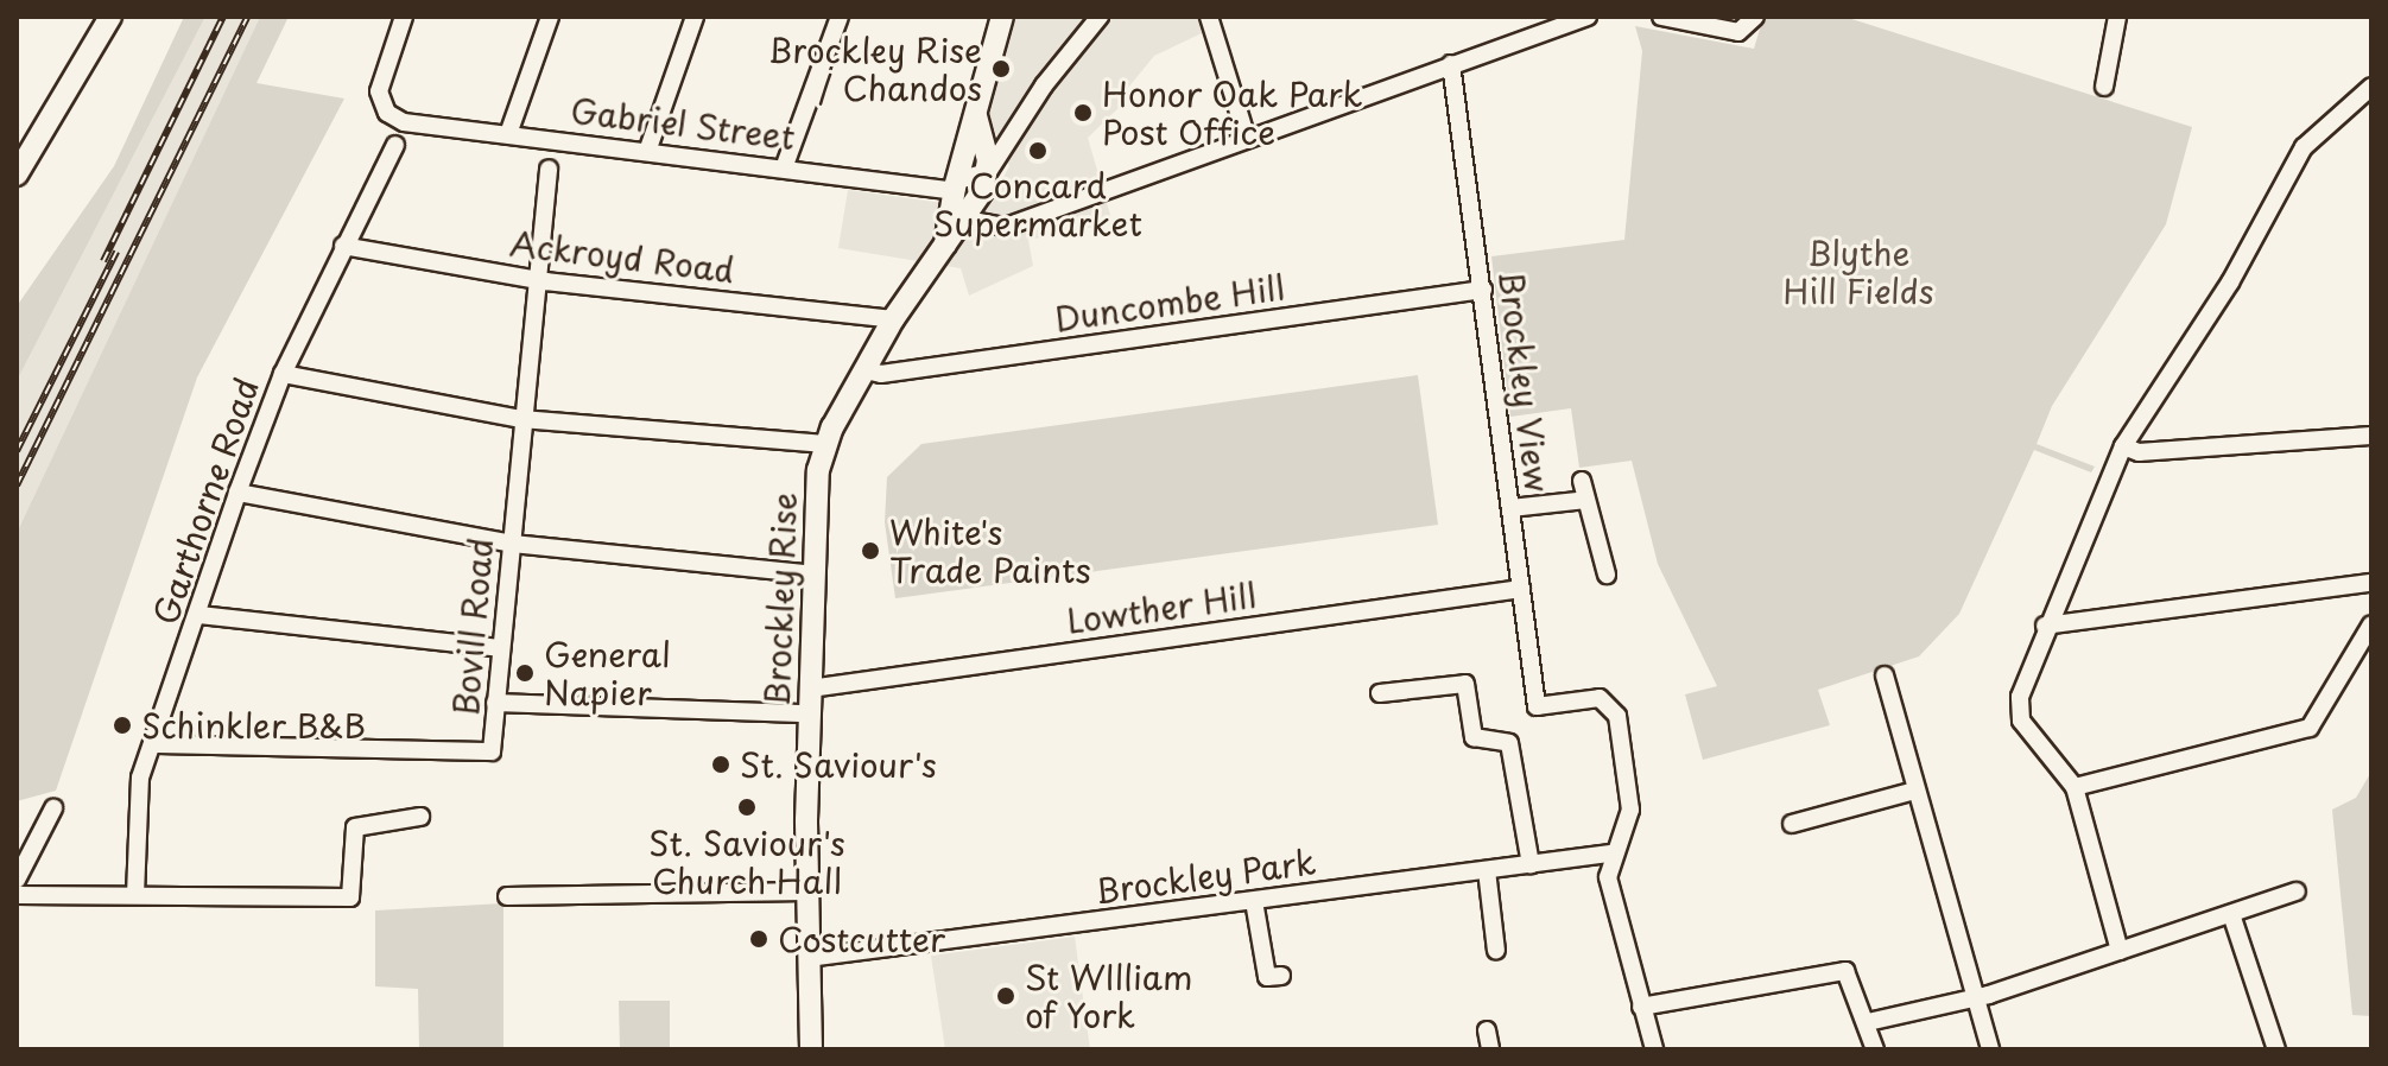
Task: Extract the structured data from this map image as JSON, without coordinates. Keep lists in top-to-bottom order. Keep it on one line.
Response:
{"streets":{"main road":["Brockley Rise"],"street":["Gabriel Street","Ackroyd Road","Duncombe Hill","Brockley View","Garthorne Road","Lowther Hill","Bovill Road","Brockley Park"]},"crossings":[["Ackroyd Road","Garthorne Road"],["Ackroyd Road","Brockley Rise"],["Ackroyd Road","Bovill Road"],["Duncombe Hill","Brockley View"],["Duncombe Hill","Brockley Rise"],["Brockley View","Lowther Hill"],["Brockley View","Brockley Park"],["Garthorne Road","Bovill Road"],["Brockley Rise","Lowther Hill"],["Brockley Rise","Brockley Park"]],"parks":["Blythe Hill Fields"],"places":["Brockley Rise / Chandos","Honor Oak Park Post Office","Concard Supermarket","White's Trade Paints","General Napier","Schinkler B&B","St. Saviour's","St. Saviour's Church Hall","Costcutter","St WIlliam of York"]}
